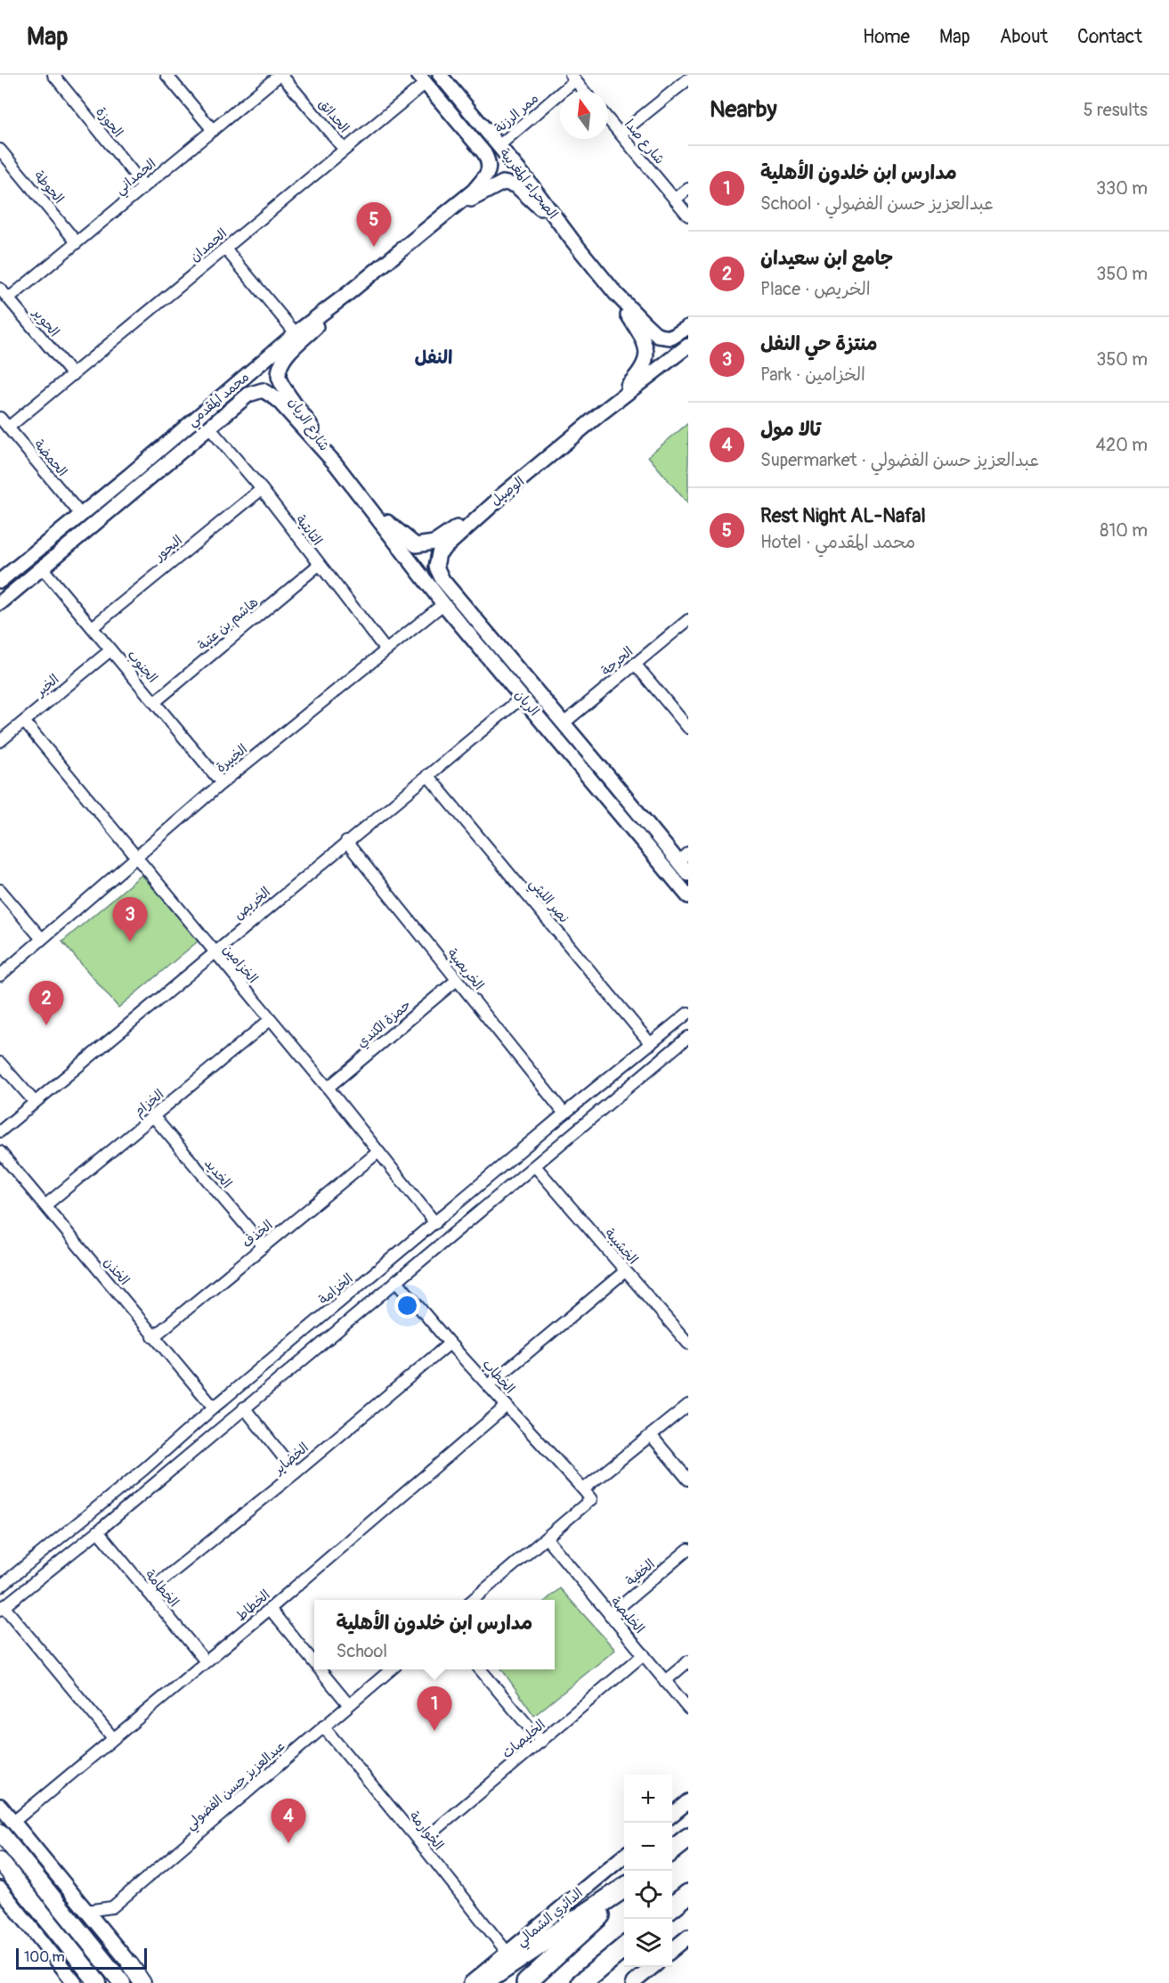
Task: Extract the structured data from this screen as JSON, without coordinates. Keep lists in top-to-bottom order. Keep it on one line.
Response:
{"streets":{"street":["ممر الرزنة","الحدائق","الحوزة","شارع صدا","الحمداني","الصحراء المغربية","الحوطة","الحمدان","الحوير","محمد المقدمي","شارع الريان","الحمضة","الوصيل","الثابتية","البحور","هاشم بن عتبة","الحرجة","الجنوب","الخبر","الريان","الخبيرة","نصر الليثي","الخريص","الخزامين","الخريصية","حمزة الكندي","الخزام","الخديد","الخذف","الخشيبة","الخذن","الخزامة","الخطاب","الخضاير","الخفية","الخطامة","الخطاط","الخليصة","الخليصات","عبدالعزيز حسن الفضولي","الخوارمة","الدائري الشمالي"]},"crossings":[["ممر الرزنة","الصحراء المغربية"],["الحدائق","الحمداني"],["الحدائق","الحمدان"],["الحوزة","الحمداني"],["الحمداني","الحوطة"],["الحمداني","الحوير"],["الصحراء المغربية","الحمدان"],["الصحراء المغربية","محمد المقدمي"],["الحمدان","الحوير"],["الحمدان","الحمضة"],["محمد المقدمي","شارع الريان"],["محمد المقدمي","الحمضة"],["محمد المقدمي","الثابتية"],["محمد المقدمي","الجنوب"],["شارع الريان","الريان"],["الوصيل","الريان"],["الثابتية","البحور"],["الثابتية","هاشم بن عتبة"],["الثابتية","الخبيرة"],["البحور","الجنوب"],["هاشم بن عتبة","الجنوب"],["الحرجة","الريان"],["الجنوب","الخبر"],["الجنوب","الخبيرة"],["الخبر","الخزامين"],["الريان","الخبيرة"],["الريان","الخريص"],["الخبيرة","الخزامين"],["نصر الليثي","الخريص"],["نصر الليثي","الخزامة"],["الخريص","الخزامين"],["الخريص","الخريصية"],["الخزامين","حمزة الكندي"],["الخزامين","الخزام"],["الخزامين","الخذف"],["الخزامين","الخزامة"],["الخريصية","حمزة الكندي"],["الخريصية","الخزامة"],["الخزام","الخديد"],["الخزام","الخذن"],["الخديد","الخذف"],["الخذف","الخذن"],["الخذن","الخزامة"],["الخطاب","الخضاير"],["الخطاب","الخطاط"],["الخضاير","الخطامة"],["الخفية","الخليصة"],["الخطامة","الخطاط"],["الخليصة","الخليصات"],["الخليصات","الخوارمة"],["عبدالعزيز حسن الفضولي","الخوارمة"],["الخوارمة","الدائري الشمالي"]],"districts":["النفل"],"scale_bar":"100 m","north":"top","page":{"header":"Map","nav":["Home","Map","About","Contact"],"heading":["Nearby","5 results"],"list":[{"mark":"1","name":"مدارس ابن خلدون الأهلية","note":"School · عبدالعزيز حسن الفضولي","value":"330 m"},{"mark":"2","name":"جامع ابن سعيدان","note":"Place · الخريص","value":"350 m"},{"mark":"3","name":"منتزة حي النفل","note":"Park · الخزامين","value":"350 m"},{"mark":"4","name":"تالا مول","note":"Supermarket · عبدالعزيز حسن الفضولي","value":"420 m"},{"mark":"5","name":"Rest Night AL-Nafal","note":"Hotel · محمد المقدمي","value":"810 m"}],"pins":["5","3","2","1","4"],"popup":["مدارس ابن خلدون الأهلية","School"],"map_buttons":["+","−"],"scale":"100 m"}}
